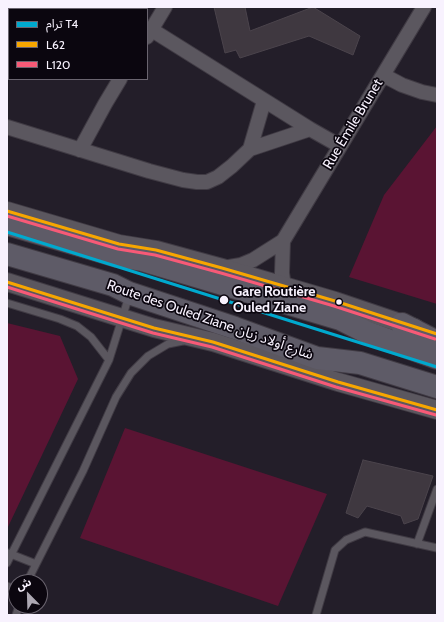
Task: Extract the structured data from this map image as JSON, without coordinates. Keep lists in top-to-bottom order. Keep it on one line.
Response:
{"streets":{"highway":["Route des Ouled Ziane شارع أولاد زيان"],"street":["Rue Émile Brunet"]},"places":["Gare Routière Ouled Ziane"],"lines":["transit line L62","transit line L120","tram line T4"],"legend":["ترام T4","L62","L120"],"north":"top left"}
